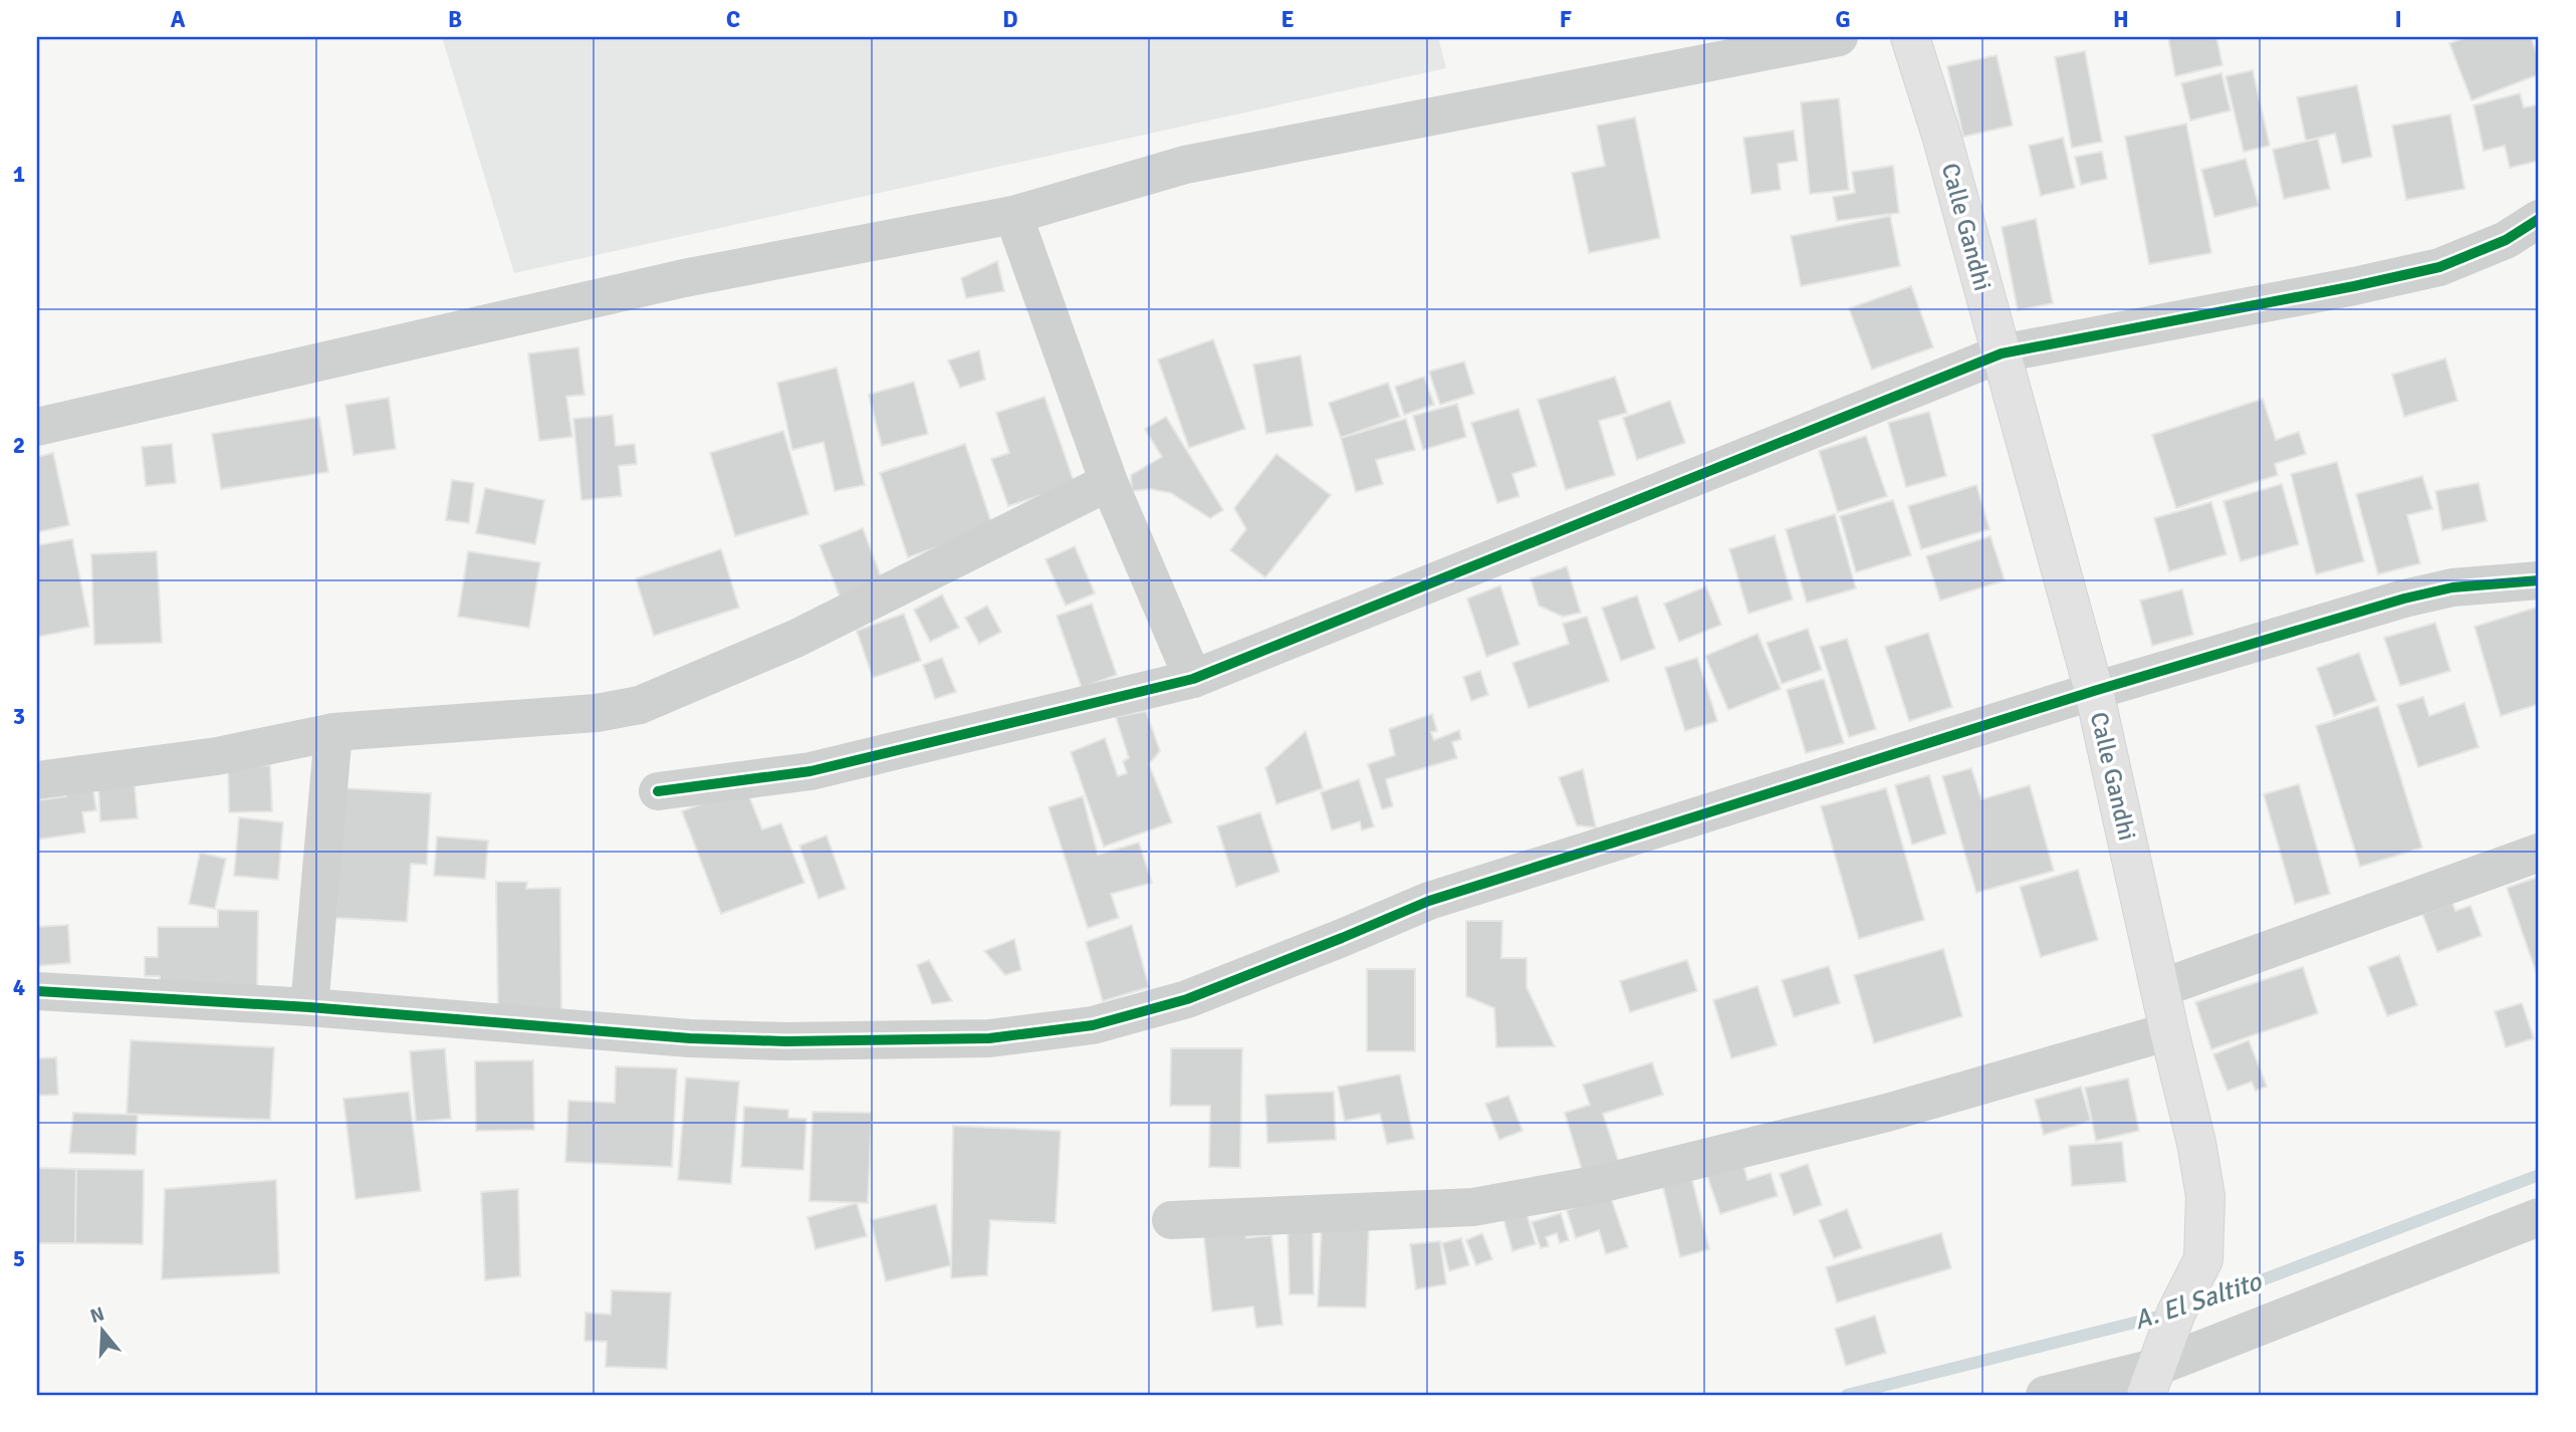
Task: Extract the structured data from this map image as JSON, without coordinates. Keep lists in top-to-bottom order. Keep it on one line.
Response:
{"streets":{"main road":["Calle Gandhi"]},"water":["A. El Saltito"],"north":"top","grid":{"columns":["A","B","C","D","E","F","G","H","I"],"rows":["1","2","3","4","5"]}}
